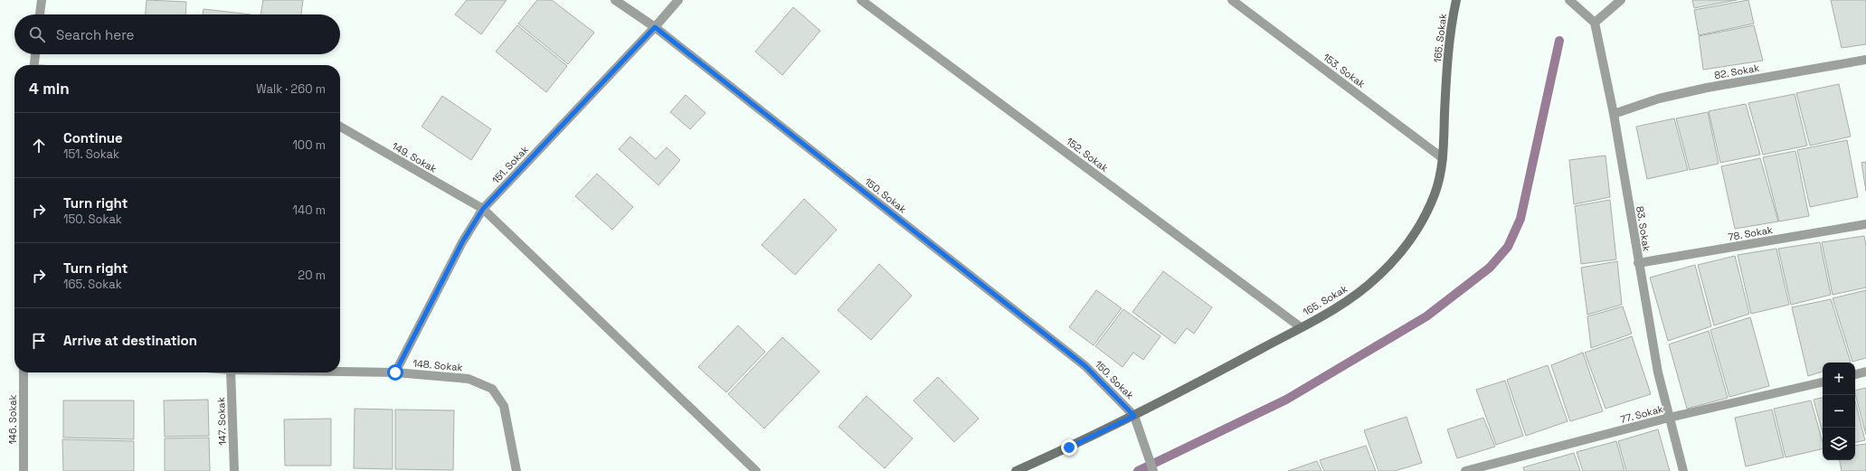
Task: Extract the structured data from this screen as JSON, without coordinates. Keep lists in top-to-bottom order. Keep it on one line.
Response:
{"streets":{"main road":["165. Sokak"],"street":["153. Sokak","82. Sokak","152. Sokak","149. Sokak","151. Sokak","150. Sokak","83. Sokak","78. Sokak","148. Sokak","77. Sokak","146. Sokak","147. Sokak"]},"crossings":[["165. Sokak","153. Sokak"],["165. Sokak","152. Sokak"],["165. Sokak","150. Sokak"],["82. Sokak","83. Sokak"],["149. Sokak","151. Sokak"],["151. Sokak","150. Sokak"],["151. Sokak","148. Sokak"],["83. Sokak","78. Sokak"],["83. Sokak","77. Sokak"]],"page":{"search":"Search here","heading":["4 min","Walk · 260 m"],"list":[["Continue","151. Sokak","100 m"],["Turn right","150. Sokak","140 m"],["Turn right","165. Sokak","20 m"],"Arrive at destination"],"map_buttons":["+","−"]}}
